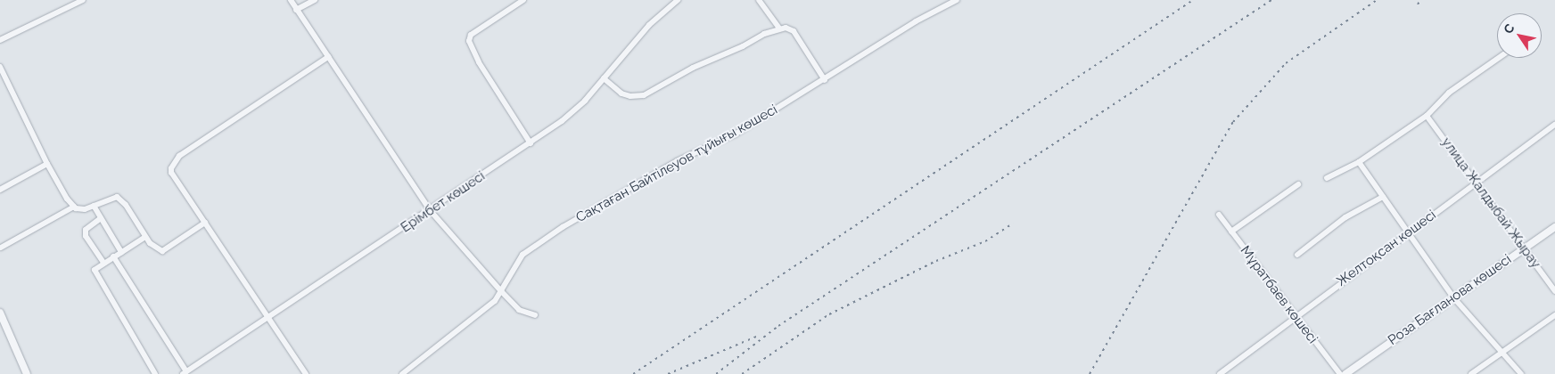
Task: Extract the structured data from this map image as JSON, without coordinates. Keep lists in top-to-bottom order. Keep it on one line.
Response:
{"streets":{"street":["Сақтаған Байтілеуов тұйығы көшесі","Ерімбет көшесі","улица Жалдыбай Жырау","Желтоқсан көшесі","Мұратбаев көшесі","Роза Бағланова көшесі"]},"crossings":[["улица Жалдыбай Жырау","Желтоқсан көшесі"],["улица Жалдыбай Жырау","Роза Бағланова көшесі"],["Желтоқсан көшесі","Мұратбаев көшесі"]],"north":"top left"}
